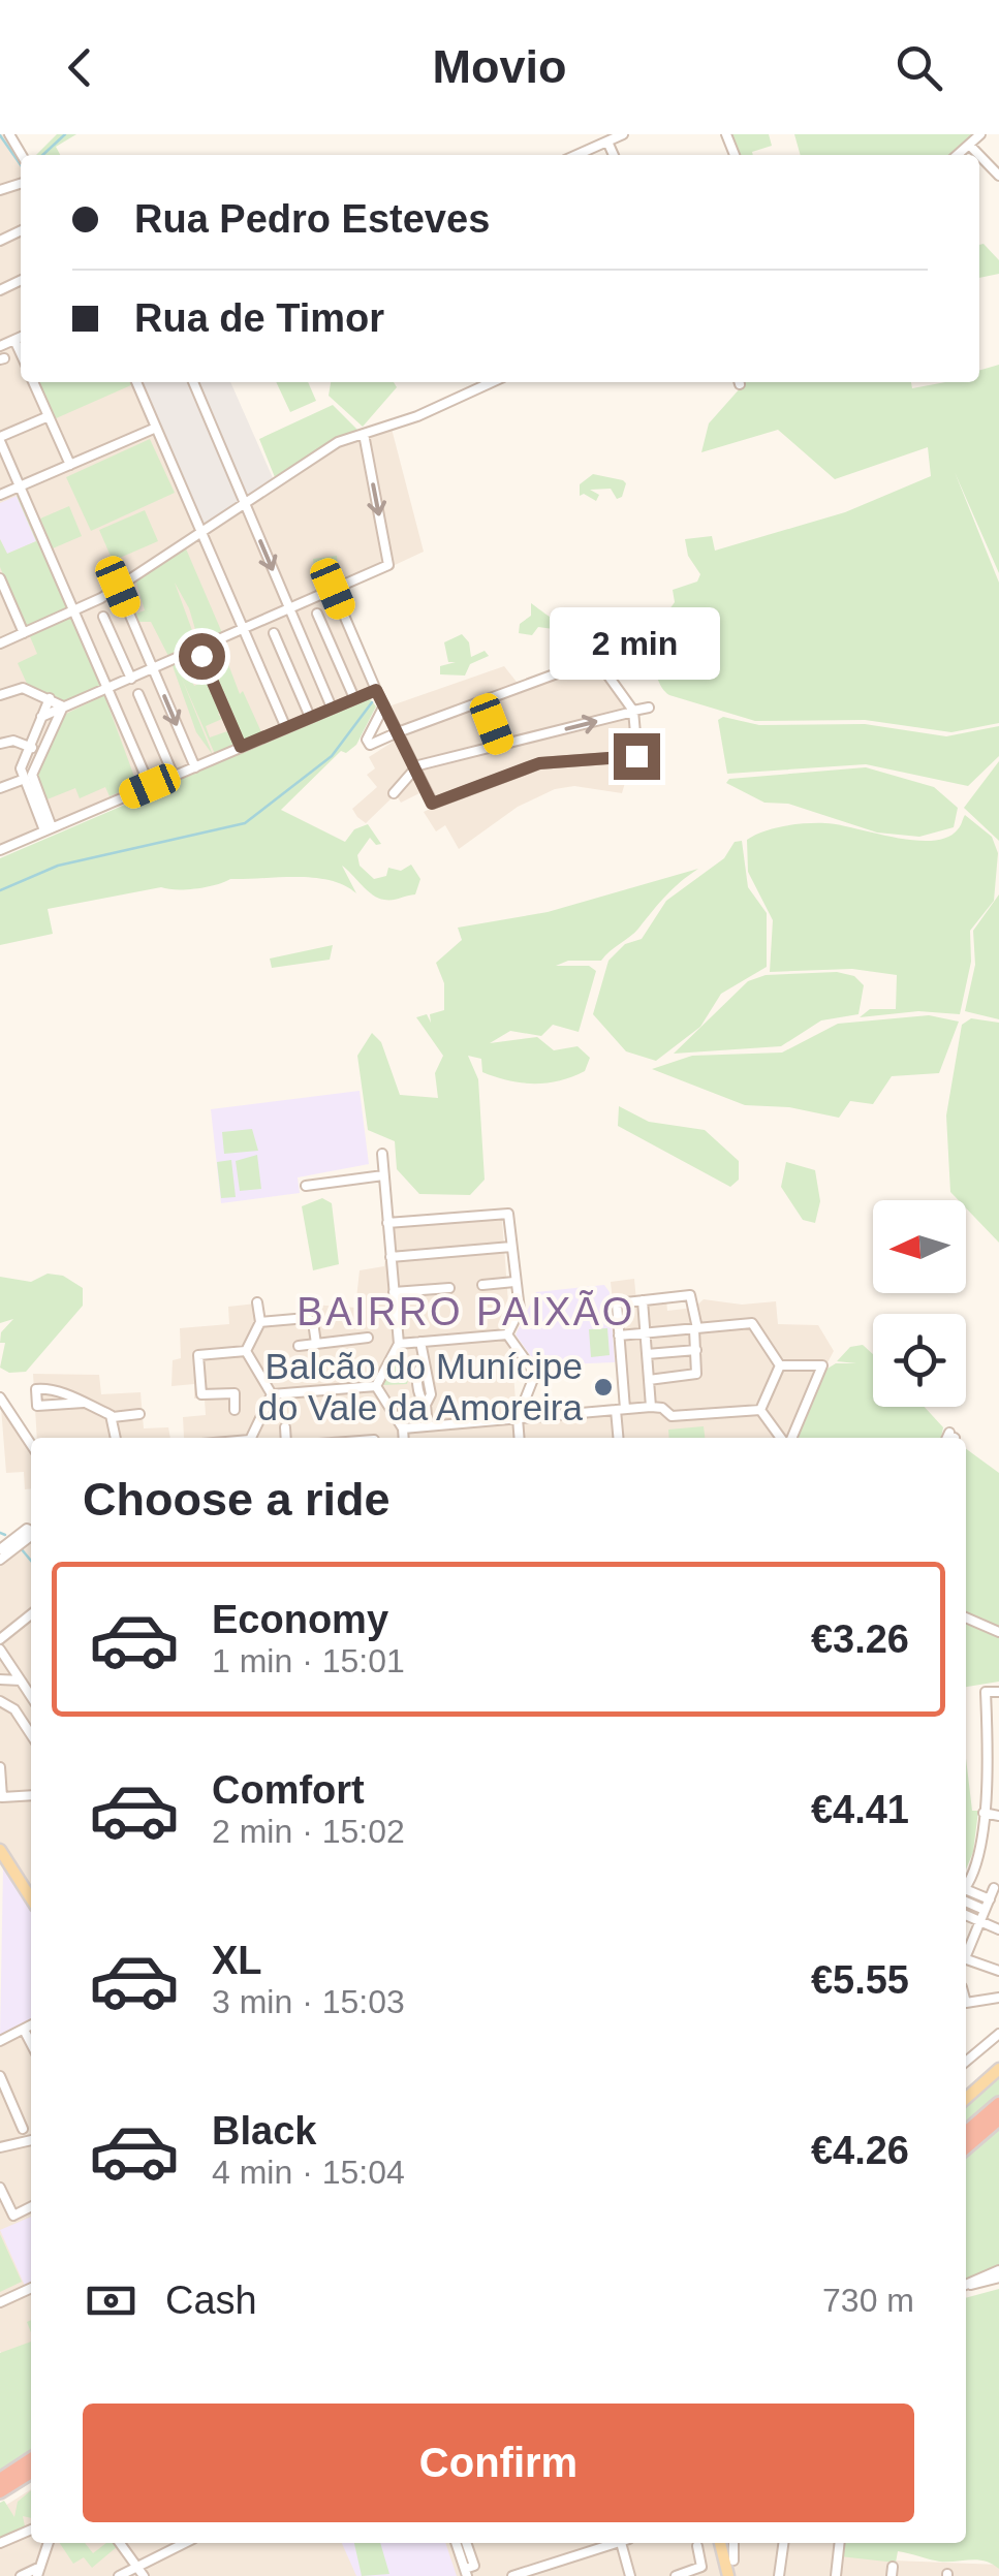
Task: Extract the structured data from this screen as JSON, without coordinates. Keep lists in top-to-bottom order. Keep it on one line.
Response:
{"districts":["BAIRRO PAIXÃO"],"places":["Balcão do Munícipe do Vale da Amoreira"],"north":"left","page":{"header":"Movio","banner":["Rua Pedro Esteves","Rua de Timor"],"bubble":"2 min","heading":"Choose a ride","list":[{"name":"Economy","note":"1 min · 15:01","value":"€3.26"},{"name":"Comfort","note":"2 min · 15:02","value":"€4.41"},{"name":"XL","note":"3 min · 15:03","value":"€5.55"},{"name":"Black","note":"4 min · 15:04","value":"€4.26"}],"pay":["Cash","730 m"],"buttons":"Confirm"}}
